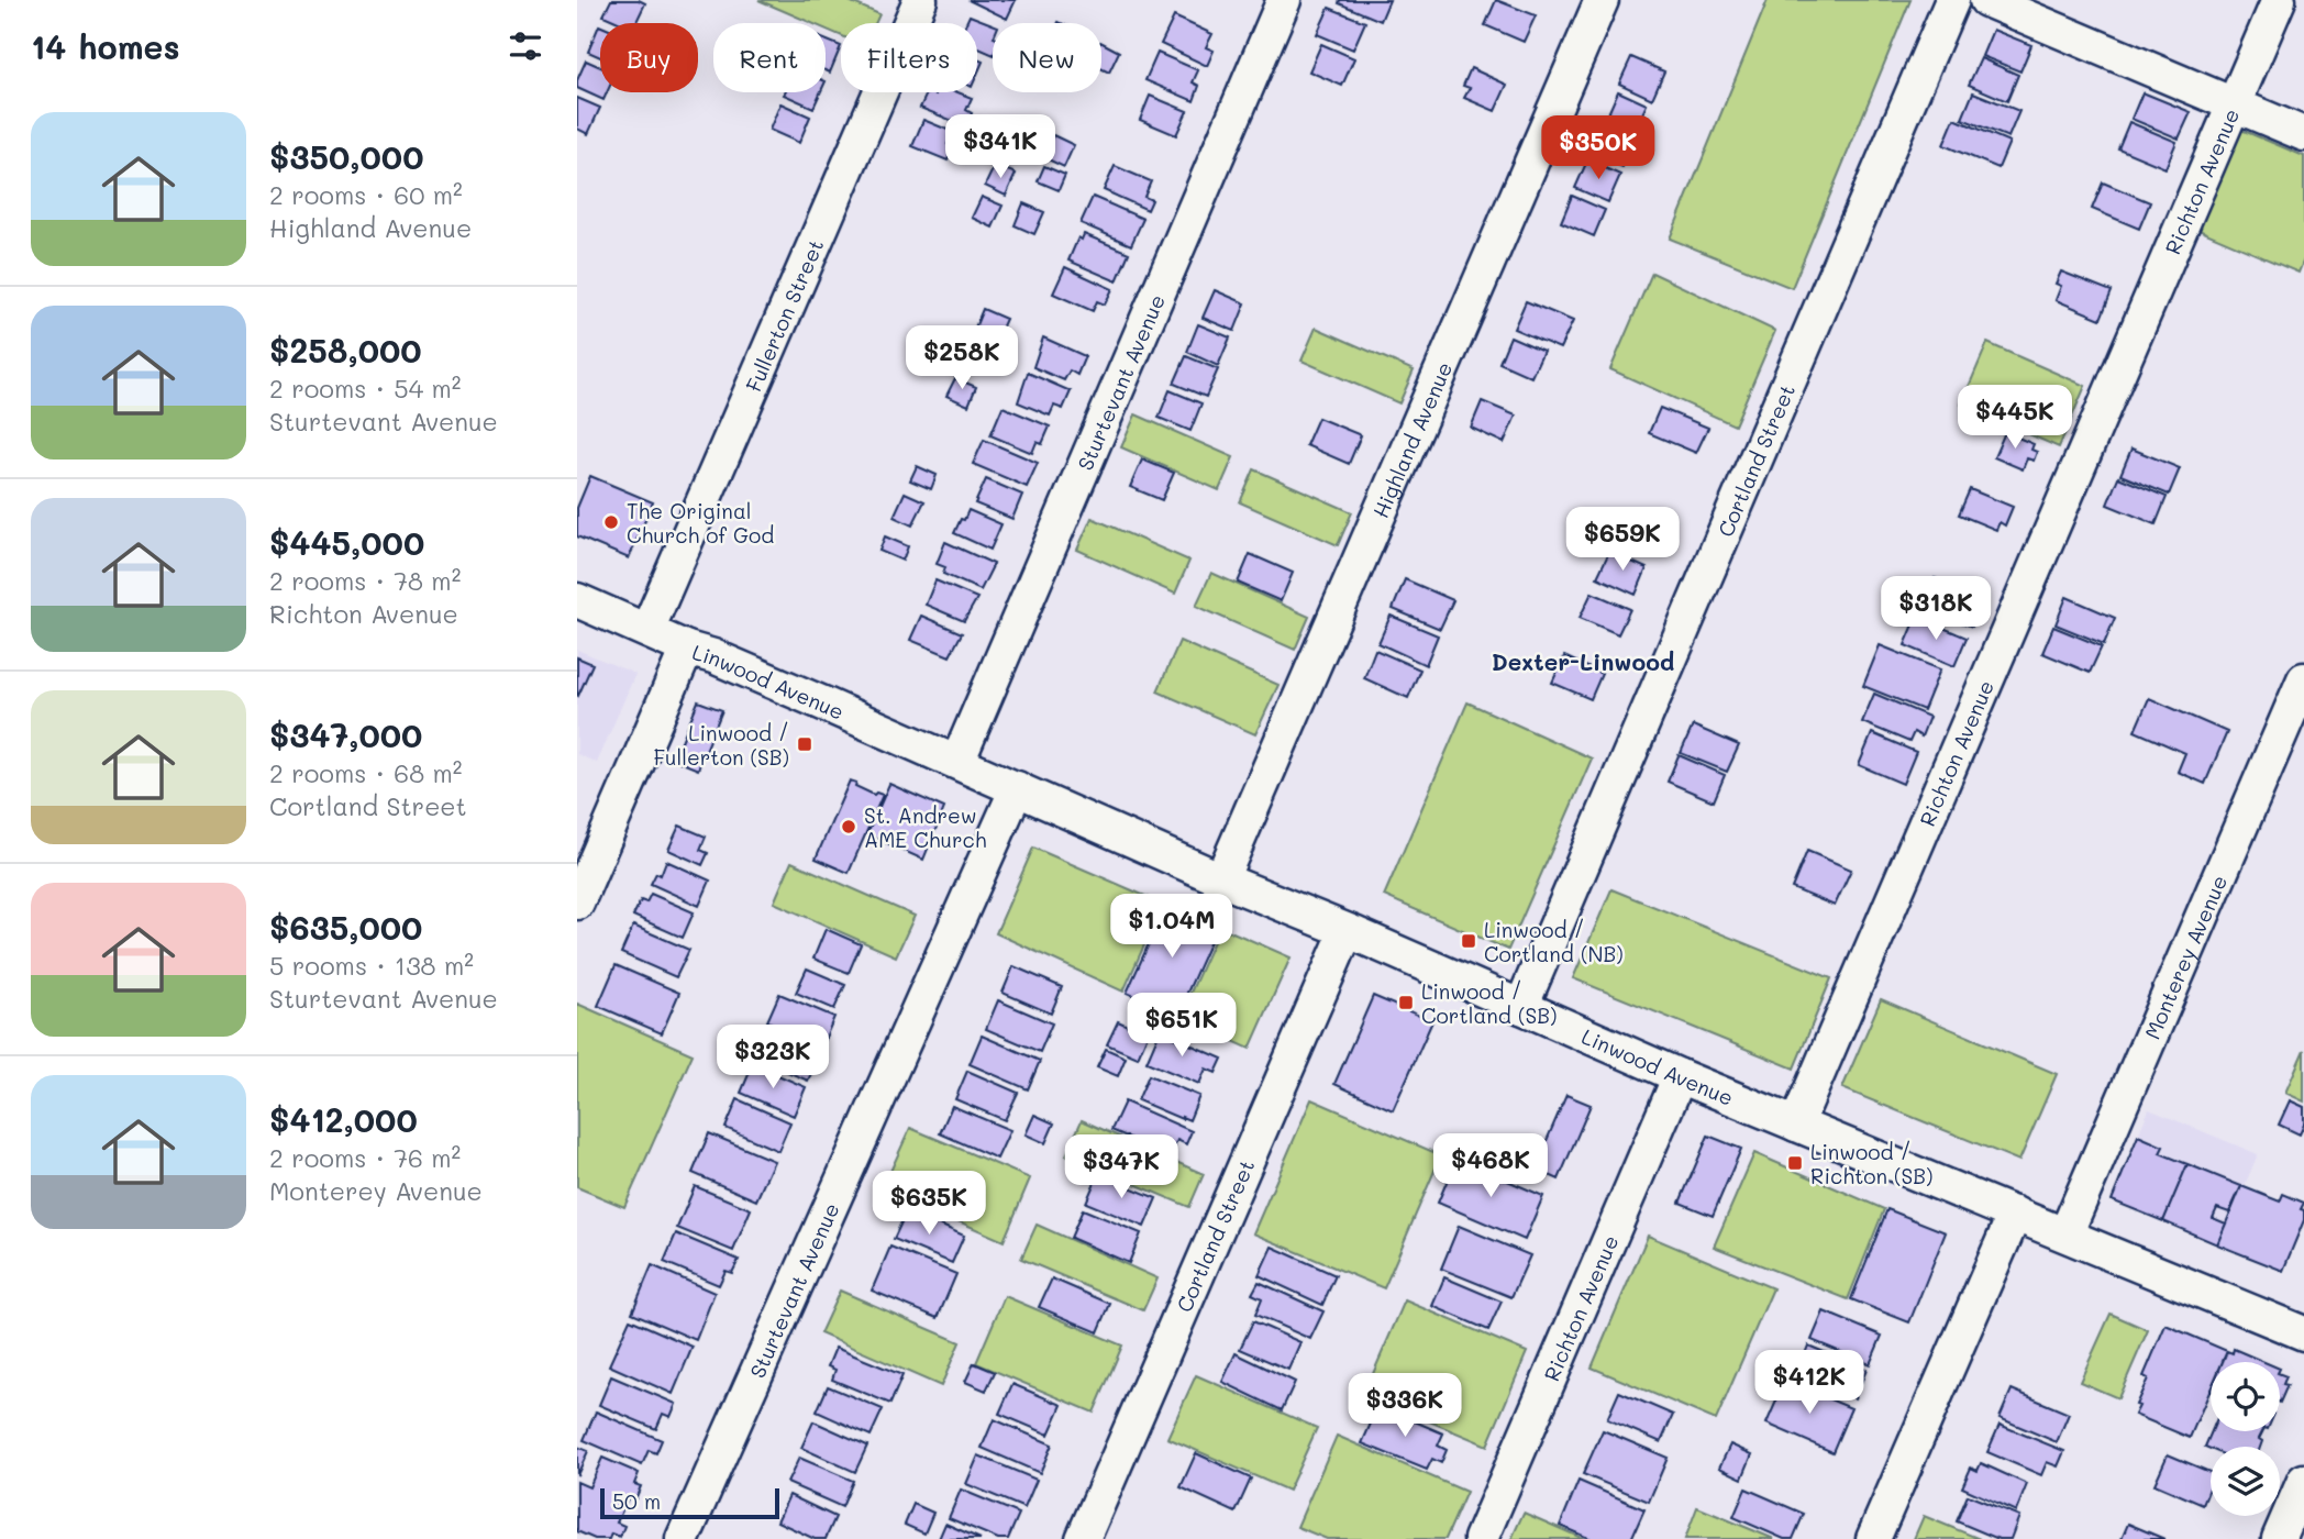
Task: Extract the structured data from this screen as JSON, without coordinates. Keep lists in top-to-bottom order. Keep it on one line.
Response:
{"streets":{"street":["Richton Avenue","Fullerton Street","Sturtevant Avenue","Highland Avenue","Cortland Street","Linwood Avenue","Monterey Avenue"]},"crossings":[["Richton Avenue","Linwood Avenue"],["Fullerton Street","Linwood Avenue"],["Sturtevant Avenue","Linwood Avenue"],["Highland Avenue","Linwood Avenue"],["Cortland Street","Linwood Avenue"],["Linwood Avenue","Monterey Avenue"]],"districts":["Dexter-Linwood"],"places":{"other":["The Original Church of God","St. Andrew AME Church"],"transit":["Linwood / Fullerton (SB)","Linwood / Cortland (NB)","Linwood / Cortland (SB)","Linwood / Richton (SB)"]},"scale_bar":"50 m","page":{"heading":"14 homes","chip":["Buy","Rent","Filters","New"],"list":[{"name":"$350,000","note":"2 rooms · 60 m² · Highland Avenue"},{"name":"$258,000","note":"2 rooms · 54 m² · Sturtevant Avenue"},{"name":"$445,000","note":"2 rooms · 78 m² · Richton Avenue"},{"name":"$347,000","note":"2 rooms · 68 m² · Cortland Street"},{"name":"$635,000","note":"5 rooms · 138 m² · Sturtevant Avenue"},{"name":"$412,000","note":"2 rooms · 76 m² · Monterey Avenue"}],"price":["$341K","$350K","$258K","$445K","$659K","$318K","$1.04M","$651K","$323K","$468K","$347K","$635K","$412K","$336K"],"scale":"50 m"}}
